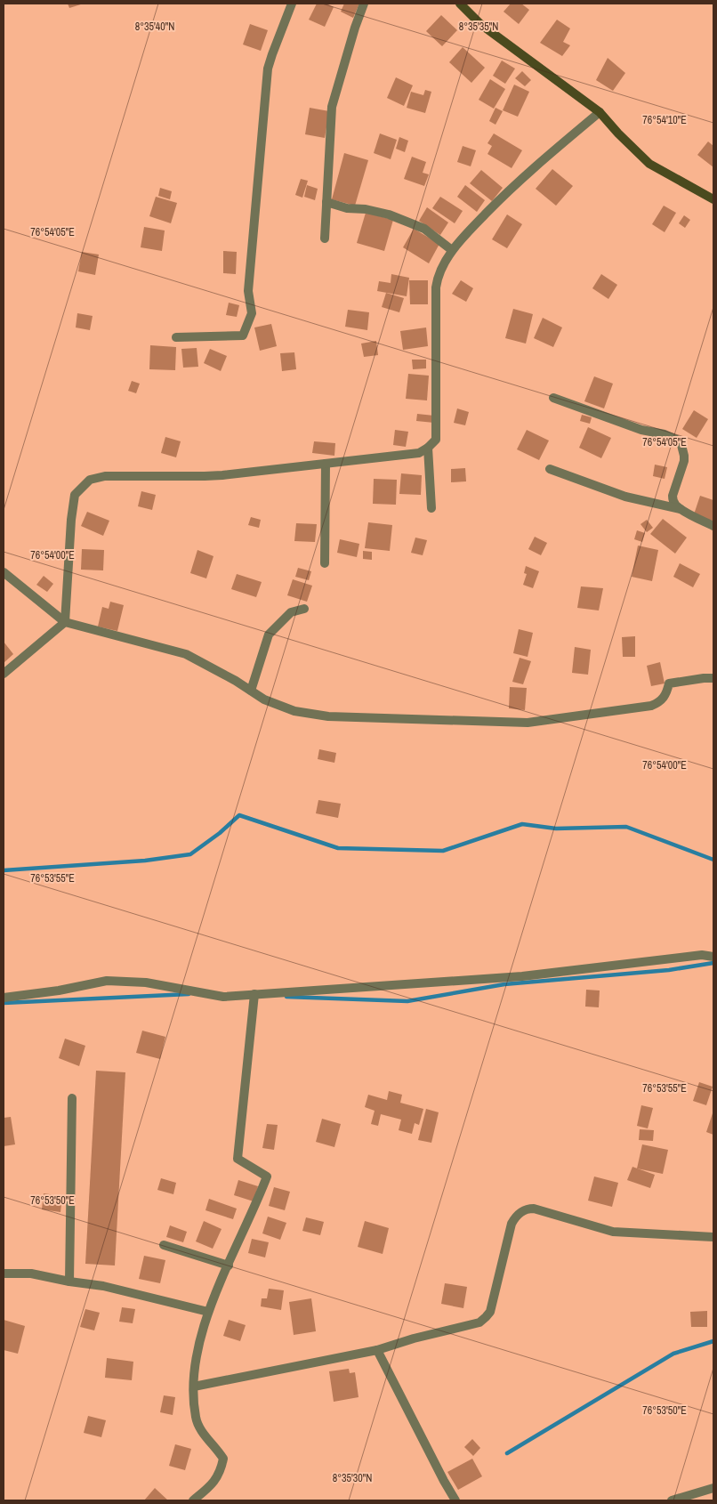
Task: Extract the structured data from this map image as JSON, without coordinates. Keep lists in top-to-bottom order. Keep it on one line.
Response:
{"coordinates":["8°35'40\"N","8°35'35\"N","76°54'10\"E","76°54'05\"E","76°54'00\"E","76°53'55\"E","76°53'50\"E","8°35'30\"N"]}
